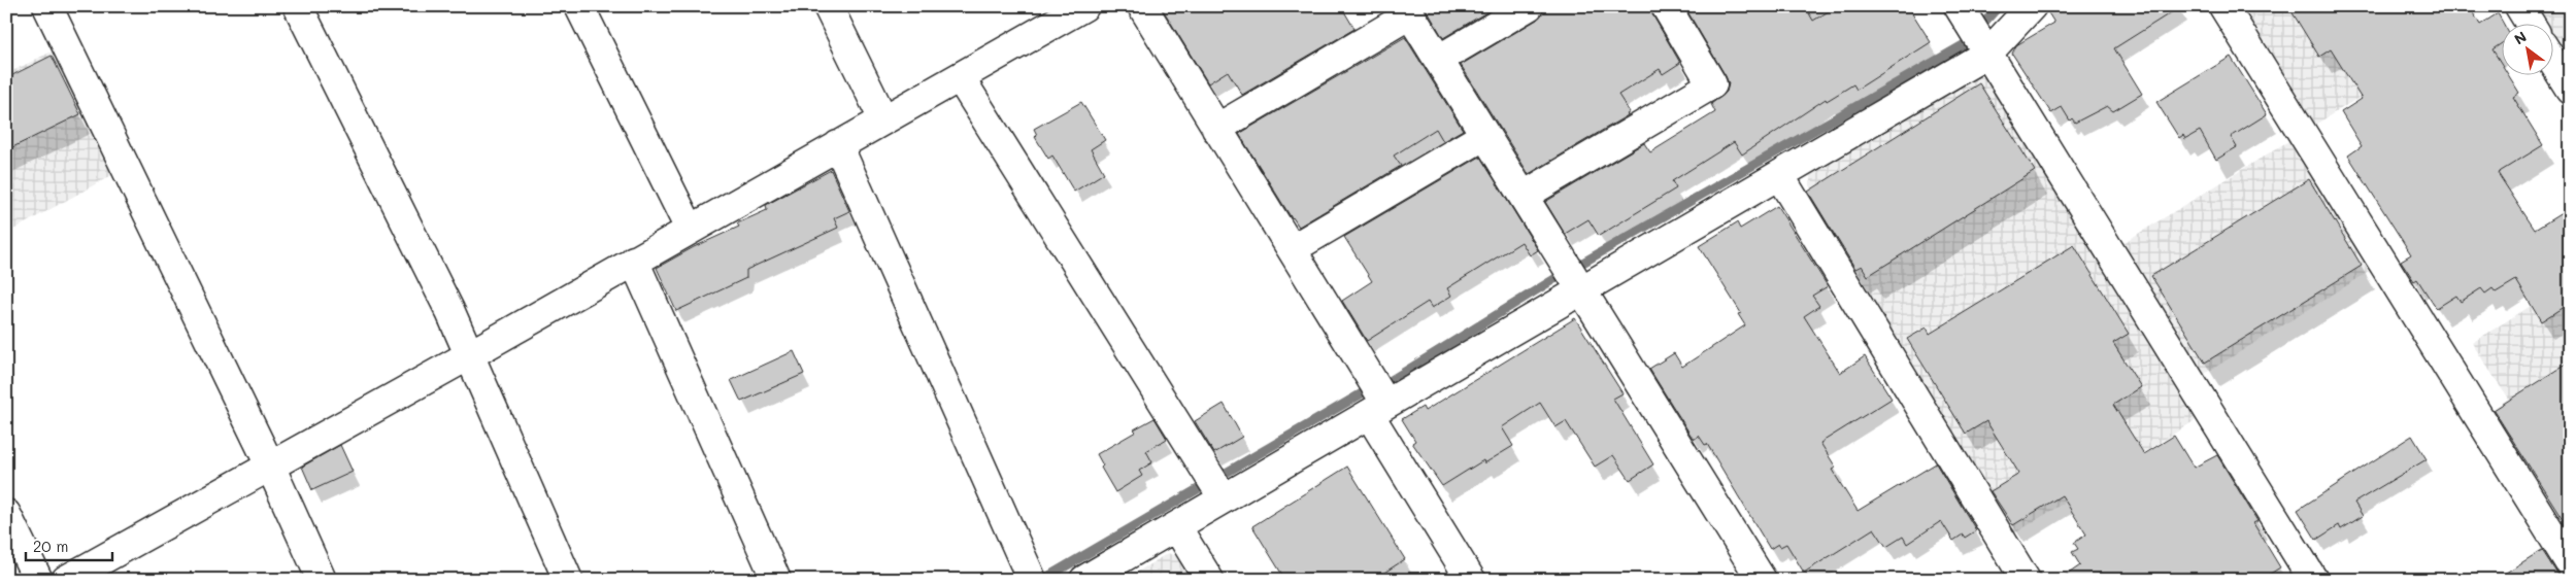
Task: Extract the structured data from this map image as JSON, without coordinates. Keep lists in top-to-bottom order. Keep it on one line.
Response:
{"scale_bar":"20 m","north":"top left"}
